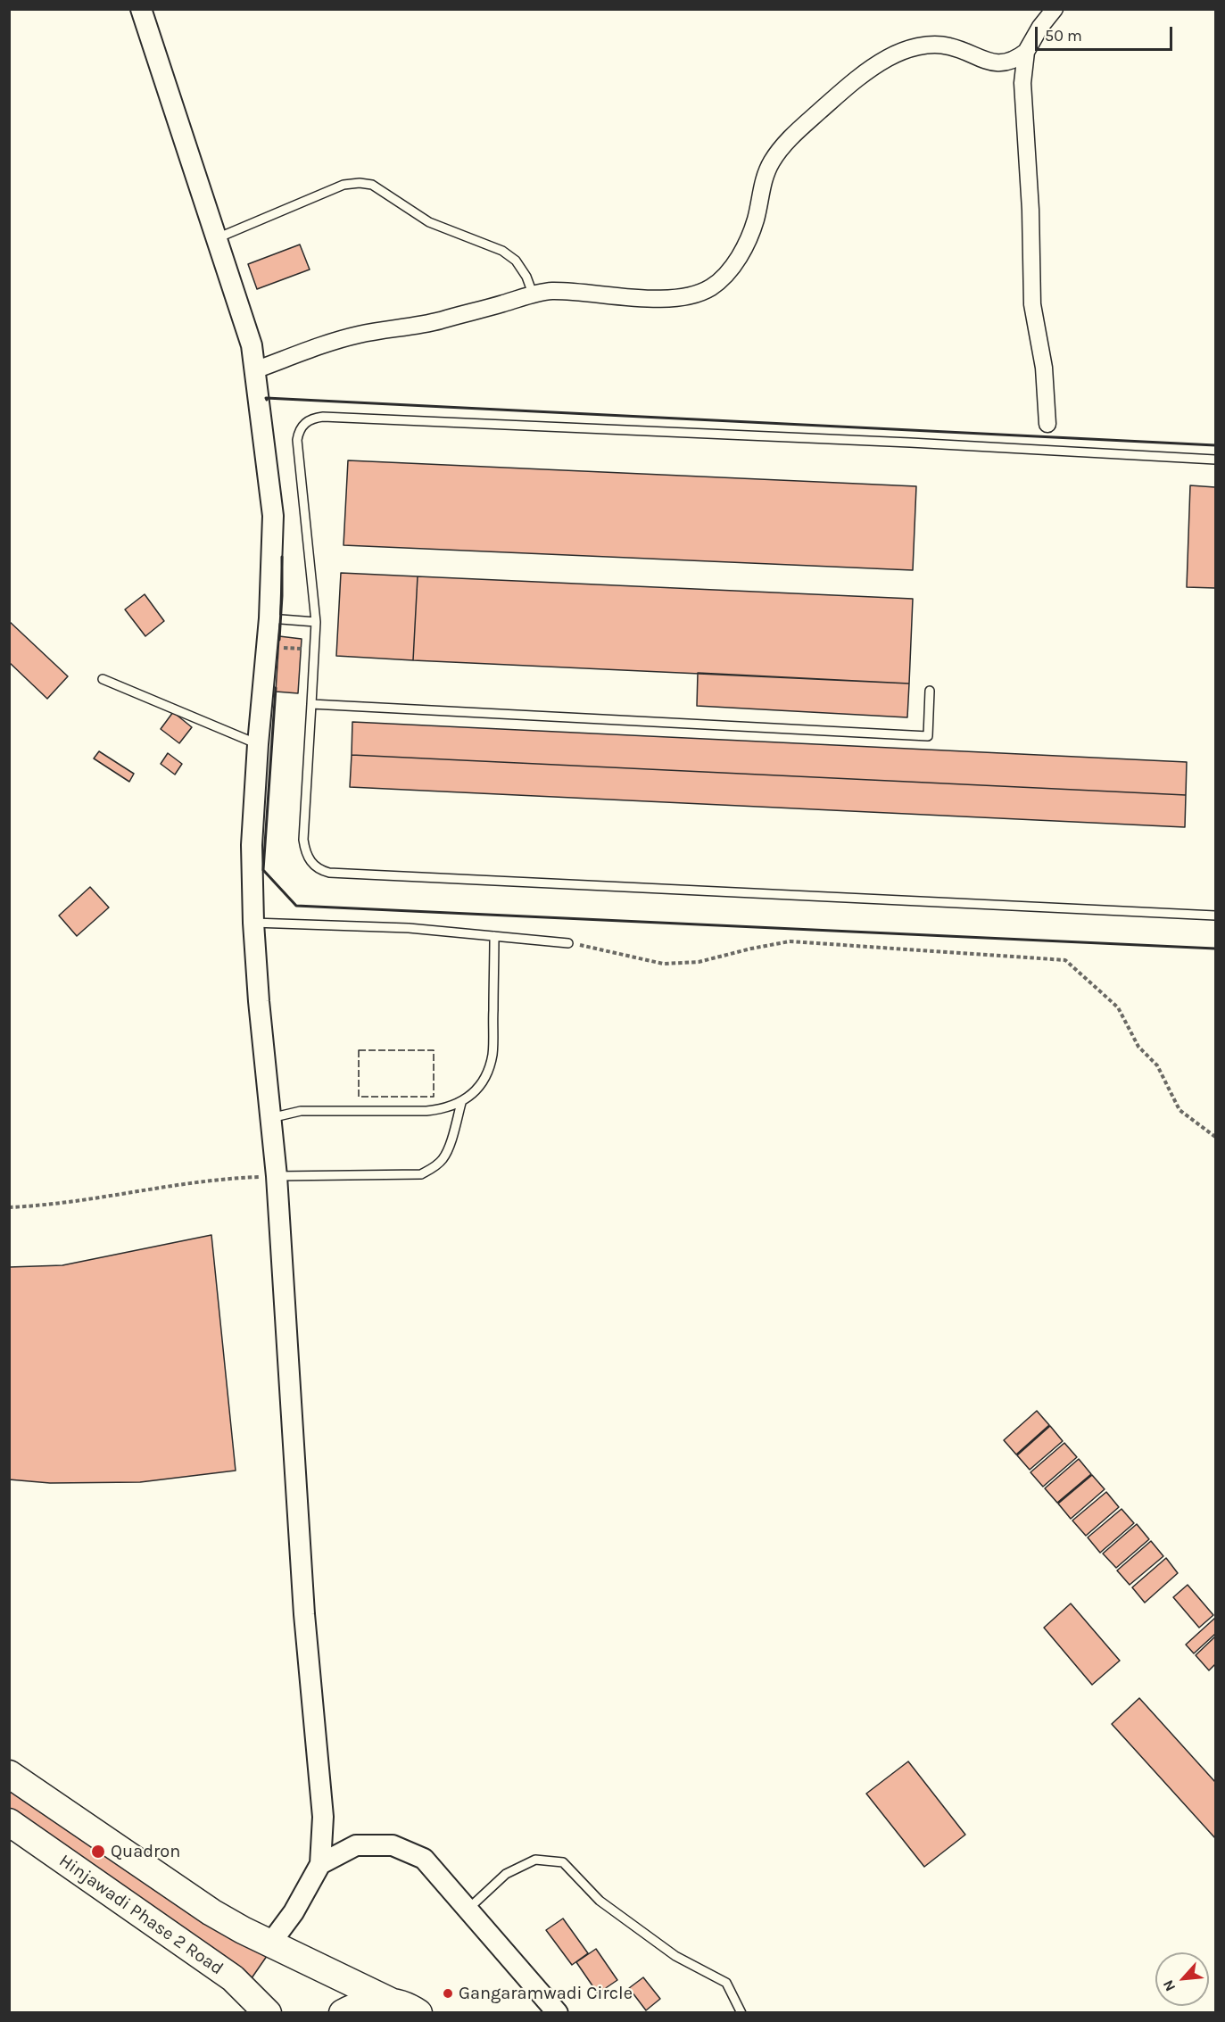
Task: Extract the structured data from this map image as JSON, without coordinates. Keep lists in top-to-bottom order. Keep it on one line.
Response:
{"streets":{"main road":["Hinjawadi Phase 2 Road"]},"places":["Quadron","Gangaramwadi Circle"],"scale_bar":"50 m","north":"bottom left"}
